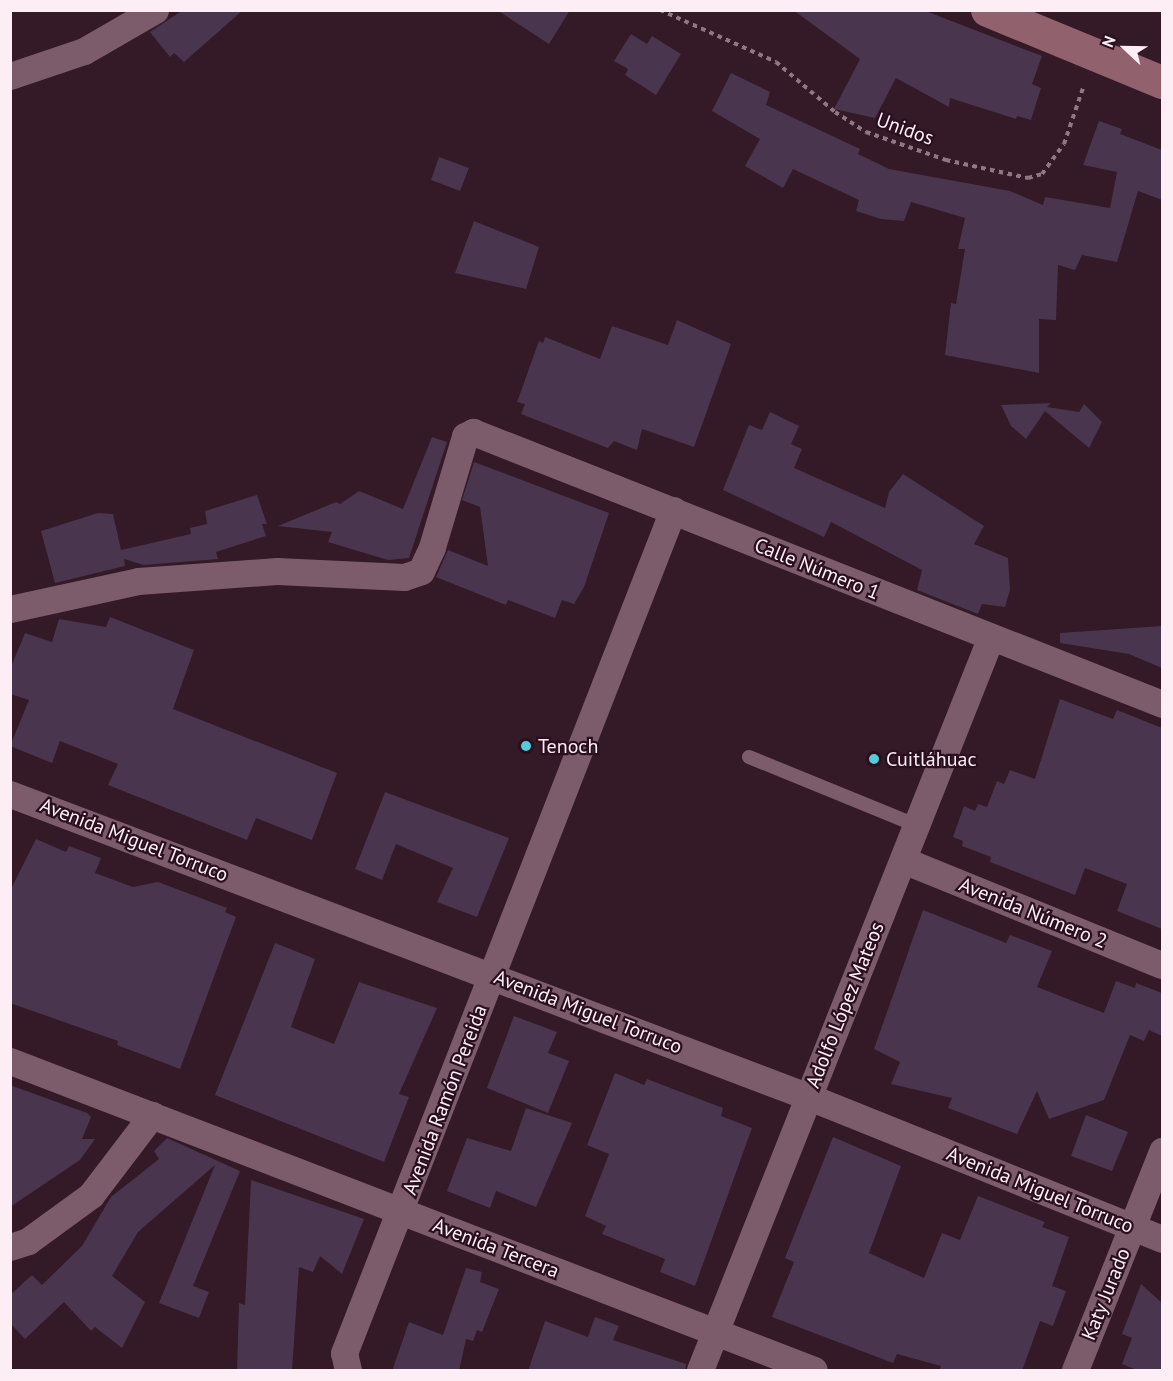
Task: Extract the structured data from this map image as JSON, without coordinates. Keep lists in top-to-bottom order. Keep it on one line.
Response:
{"streets":{"street":["Calle Número 1","Avenida Miguel Torruco","Avenida Número 2","Adolfo López Mateos","Avenida Ramón Pereida","Avenida Tercera","Katy Jurado"],"path":["Unidos"]},"crossings":[["Calle Número 1","Adolfo López Mateos"],["Calle Número 1","Avenida Ramón Pereida"],["Avenida Miguel Torruco","Adolfo López Mateos"],["Avenida Miguel Torruco","Avenida Ramón Pereida"],["Avenida Miguel Torruco","Katy Jurado"],["Avenida Número 2","Adolfo López Mateos"],["Adolfo López Mateos","Avenida Tercera"],["Avenida Ramón Pereida","Avenida Tercera"]],"places":["Tenoch","Cuitláhuac"],"north":"left"}
